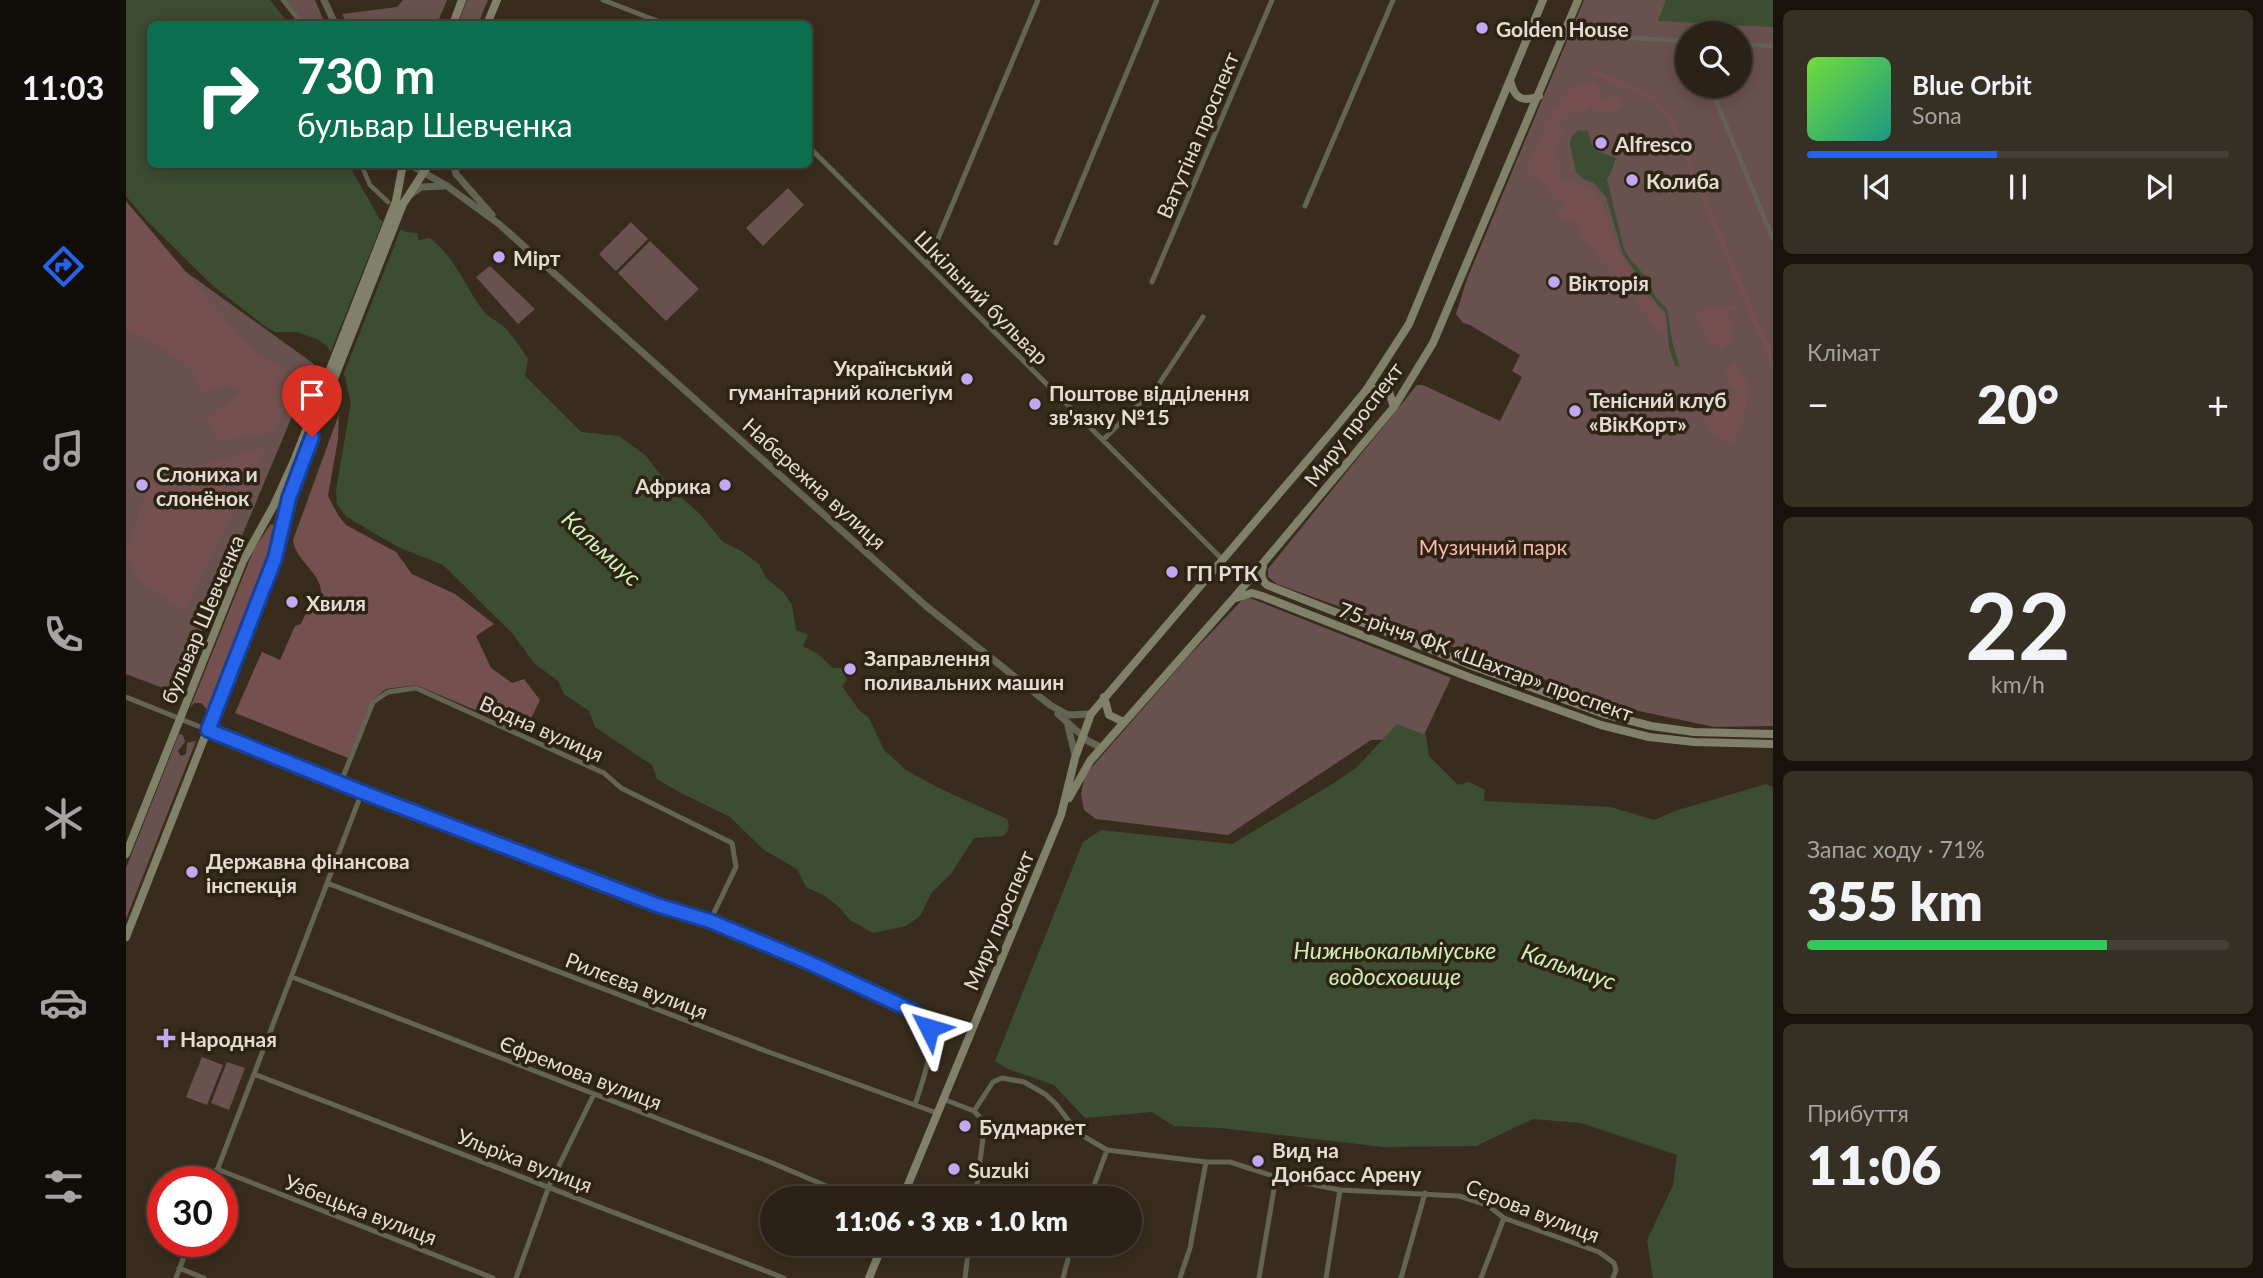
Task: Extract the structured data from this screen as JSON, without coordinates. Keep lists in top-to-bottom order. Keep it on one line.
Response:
{"streets":{"main road":["Миру проспект","бульвар Шевченка","75-річчя ФК «Шахтар» проспект"],"street":["Ватутіна проспект","Шкільний бульвар","Набережна вулиця","Водна вулиця","Рилєєва вулиця","Єфремова вулиця","Ульріха вулиця","Узбецька вулиця","Сєрова вулиця"]},"crossings":[["Шкільний бульвар","Миру проспект"],["Миру проспект","75-річчя ФК «Шахтар» проспект"],["Миру проспект","Рилєєва вулиця"],["Набережна вулиця","бульвар Шевченка"]],"water":["Кальмиус","Нижньокальміуське водосховище"],"parks":["Музичний парк"],"places":{"other":["Golden House","Alfresco","Колиба","Мірт","Вікторія","Український гуманітарний колегіум","Поштове відділення зв'язку №15","Тенісний клуб «ВікКорт»","Слониха и слонёнок","Африка","ГП РТК","Хвиля","Заправлення поливальних машин","Державна фінансова інспекція","Будмаркет","Вид на Донбасс Арену","Suzuki"],"health":["Народная"]},"page":{"tabs":"11:03","turn":["730 m","бульвар Шевченка"],"song":["Blue Orbit","Sona"],"tile":["Клімат",["22","km/h"],["Запас ходу · 71%","355 km"],["Прибуття","11:06"]],"heat":["−","20°","+"],"limit":"30","trip":"11:06 · 3 хв · 1.0 km"}}
